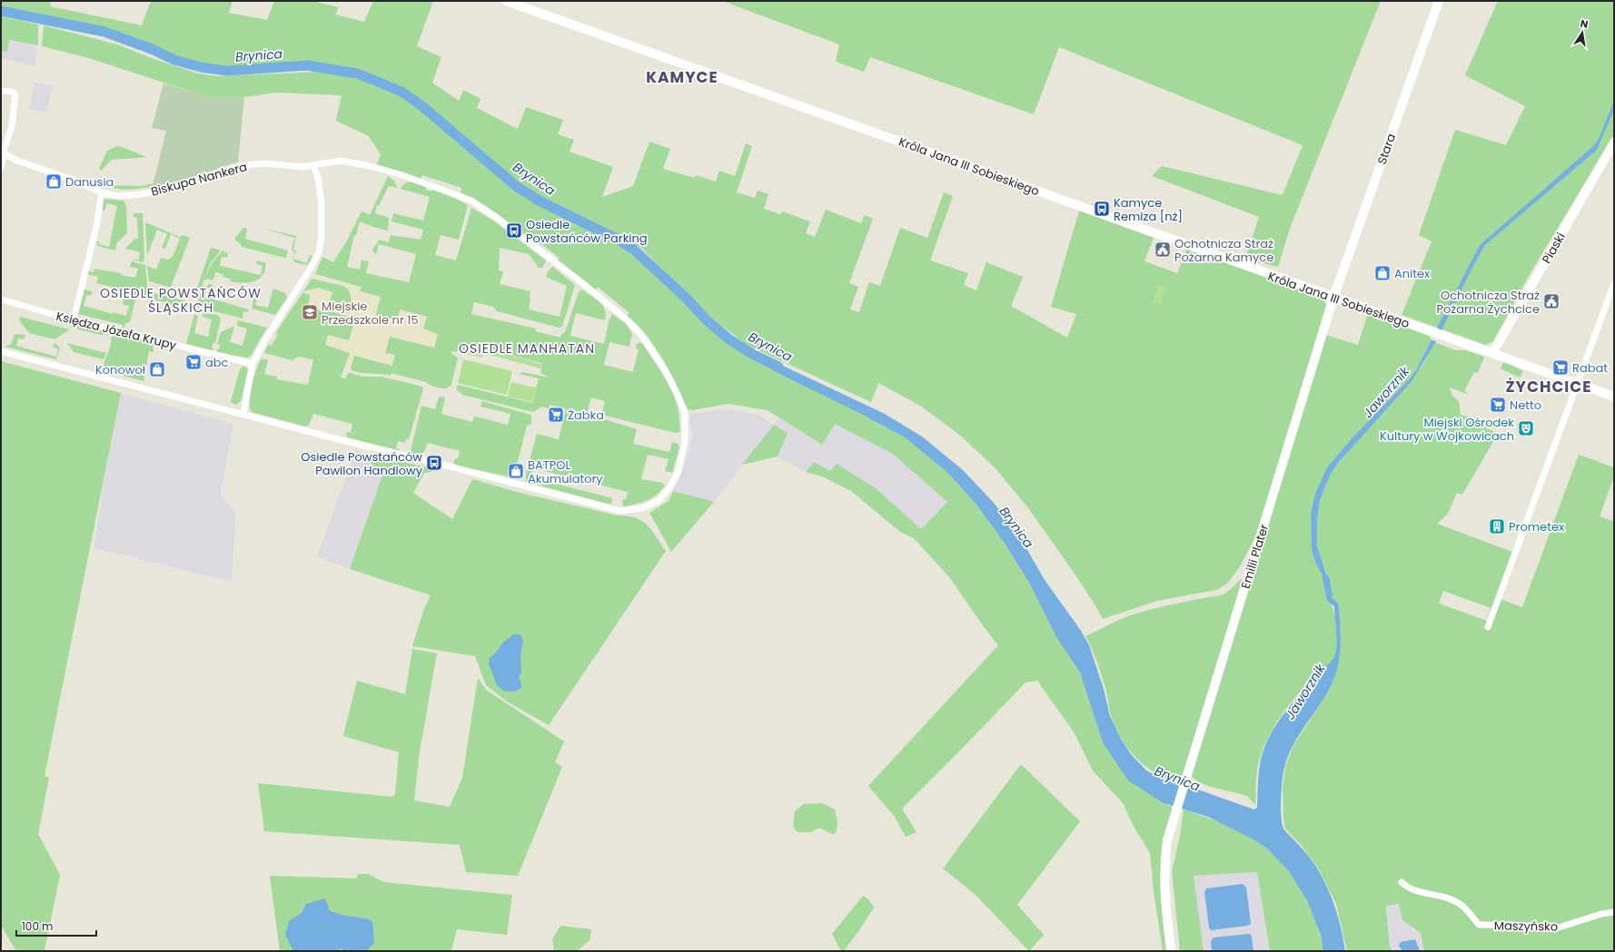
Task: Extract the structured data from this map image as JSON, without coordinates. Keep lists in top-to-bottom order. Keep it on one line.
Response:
{"streets":{"street":["Stara","Króla Jana III Sobieskiego","Biskupa Nankera","Piaski","Księdza Józefa Krupy","Emilii Plater","Maszyńsko"]},"crossings":[["Stara","Króla Jana III Sobieskiego"],["Stara","Emilii Plater"],["Króla Jana III Sobieskiego","Piaski"],["Króla Jana III Sobieskiego","Emilii Plater"]],"districts":["KAMYCE","OSIEDLE POWSTAŃCÓW ŚLĄSKICH","OSIEDLE MANHATAN","ŻYCHCICE"],"water":["Brynica","Jaworznik"],"places":{"shop":["Danusia","Anitex","Konowoł","BATPOL Akumulatory"],"bus stop":["Kamyce Remiza [nż]","Osiedle Powstańców Parking","Osiedle Powstańców Pawilon Handlowy"],"public building":["Ochotnicza Straż Pożarna Kamyce","Ochotnicza Straż Pożarna Żychcice"],"school or university":["Miejskie Przedszkole nr 15"],"supermarket":["abc","Rabat","Netto","Żabka"],"theatre":["Miejski Ośrodek Kultury w Wojkowicach"],"building":["Prometex"]},"scale_bar":"100 m","north":"top"}
